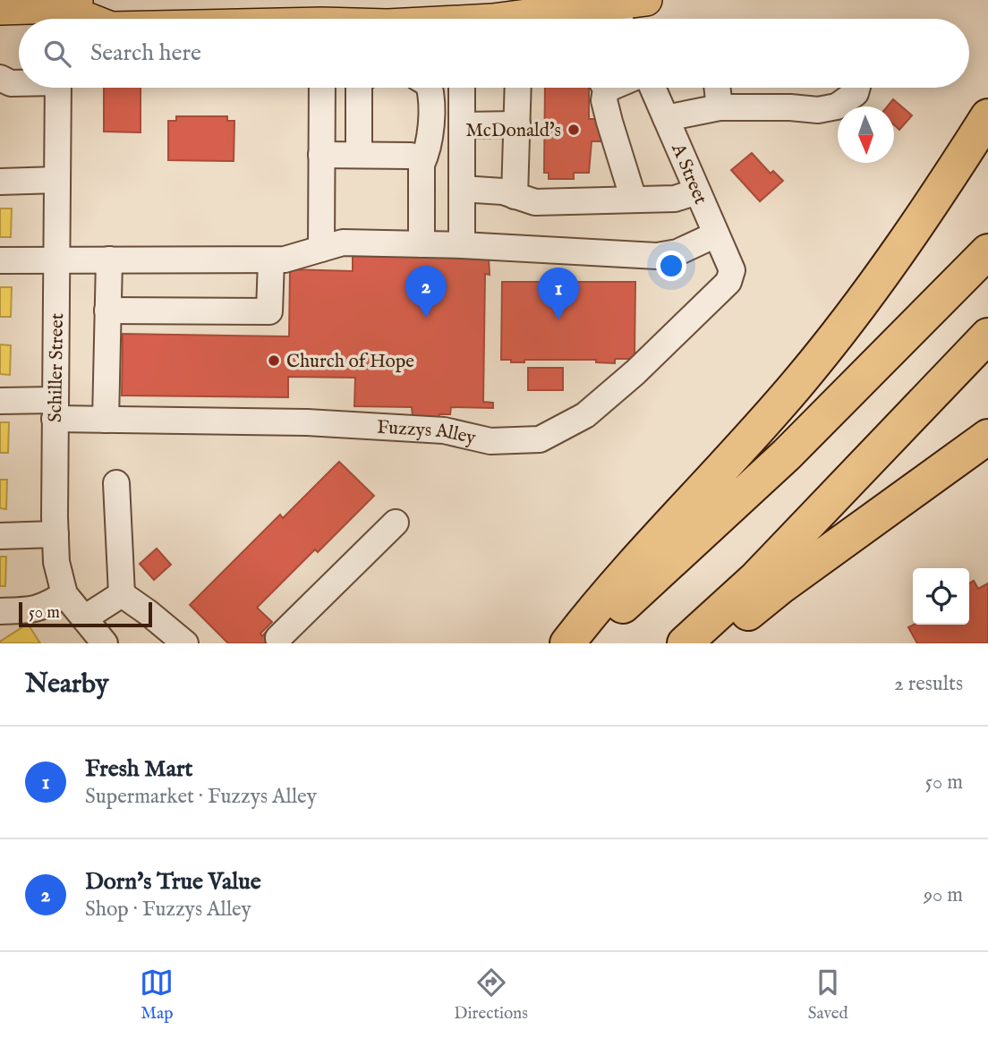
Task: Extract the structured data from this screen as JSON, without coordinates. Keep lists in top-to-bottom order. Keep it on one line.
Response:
{"streets":{"street":["A Street","Schiller Street","Fuzzys Alley"]},"crossings":[["A Street","Fuzzys Alley"],["Schiller Street","Fuzzys Alley"]],"places":["McDonald's","Church of Hope"],"scale_bar":"50 m","north":"bottom","page":{"search":"Search here","pins":["2","1"],"scale":"50 m","heading":["Nearby","2 results"],"list":[{"mark":"1","name":"Fresh Mart","note":"Supermarket · Fuzzys Alley","value":"50 m"},{"mark":"2","name":"Dorn's True Value","note":"Shop · Fuzzys Alley","value":"90 m"}],"nav":["Map","Directions","Saved"]}}
